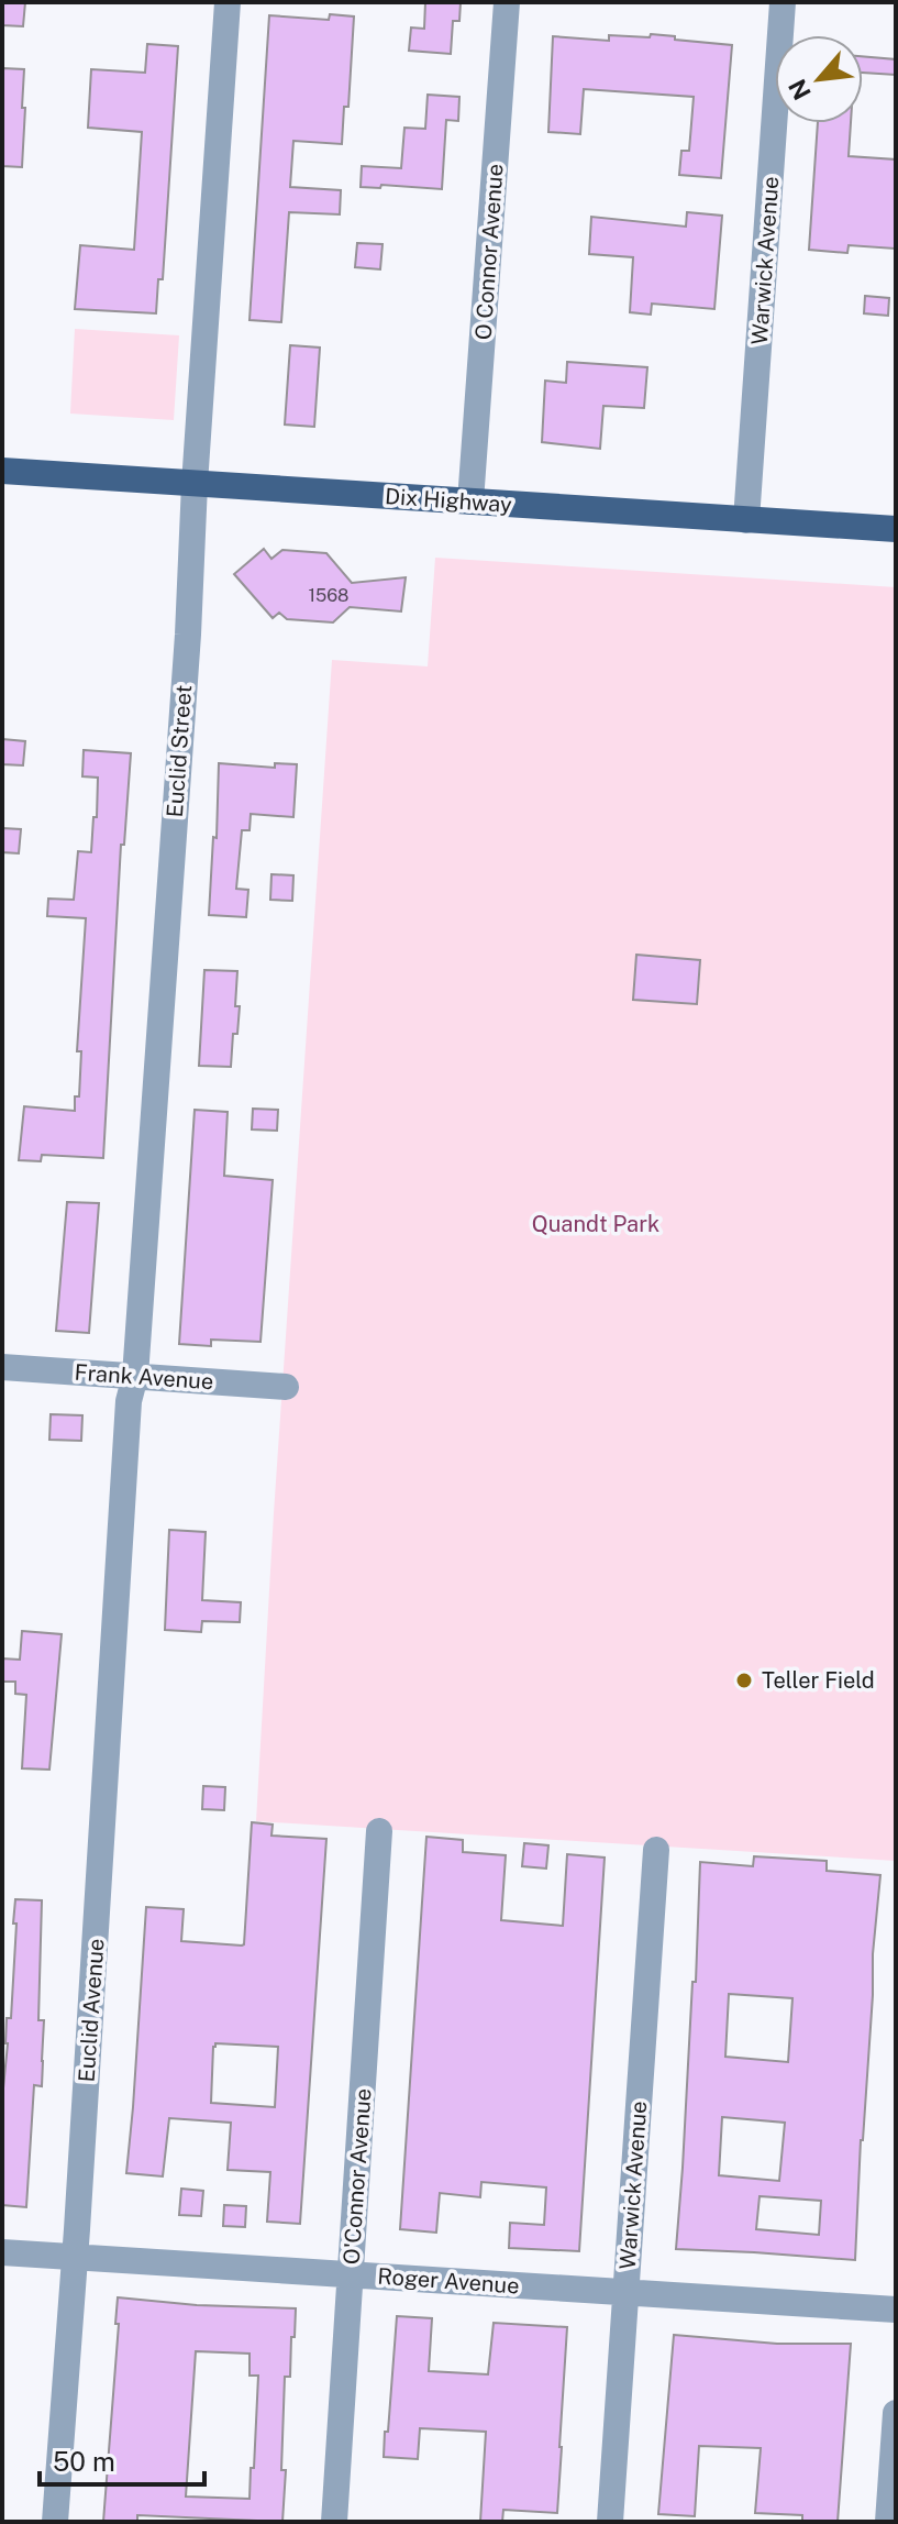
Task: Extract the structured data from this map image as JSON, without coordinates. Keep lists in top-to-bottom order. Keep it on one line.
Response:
{"streets":{"main road":["Dix Highway"],"street":["O Connor Avenue","Warwick Avenue","Euclid Street","Frank Avenue","Euclid Avenue","O'Connor Avenue","Roger Avenue"]},"crossings":[["O Connor Avenue","Dix Highway"],["Warwick Avenue","Dix Highway"],["Warwick Avenue","Roger Avenue"],["Dix Highway","Euclid Street"],["Euclid Street","Frank Avenue"],["Euclid Street","Euclid Avenue"],["Euclid Avenue","Roger Avenue"],["O'Connor Avenue","Roger Avenue"]],"parks":["Quandt Park"],"places":["Teller Field"],"house_numbers":["1568"],"scale_bar":"50 m","north":"bottom left"}
